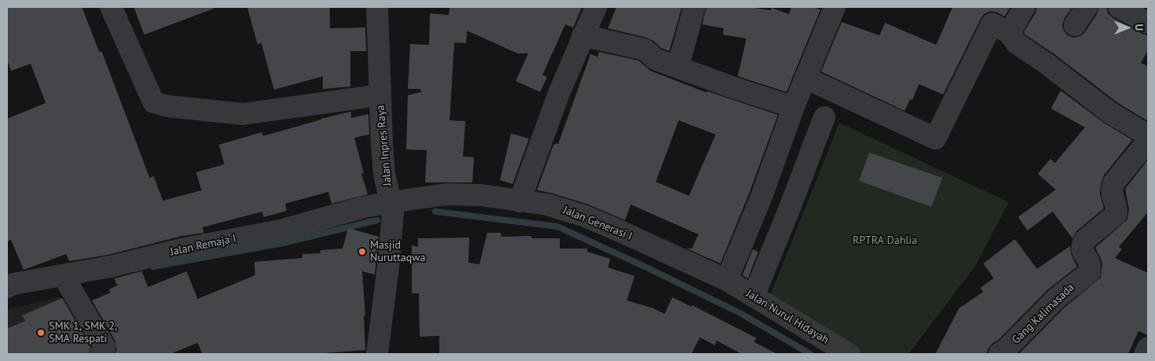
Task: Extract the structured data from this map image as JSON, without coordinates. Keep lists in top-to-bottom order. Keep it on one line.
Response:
{"streets":{"street":["Jalan Inpres Raya","Jalan Generasi I","Jalan Remaja I","Gang Kalimasada","Jalan Nurul Hidayah"]},"crossings":[["Jalan Inpres Raya","Jalan Generasi I"],["Jalan Inpres Raya","Jalan Remaja I"],["Jalan Generasi I","Jalan Remaja I"],["Jalan Generasi I","Jalan Nurul Hidayah"]],"parks":["RPTRA Dahlia"],"places":["Masjid Nuruttaqwa","SMK 1, SMK 2, SMA Respati"],"north":"right"}
